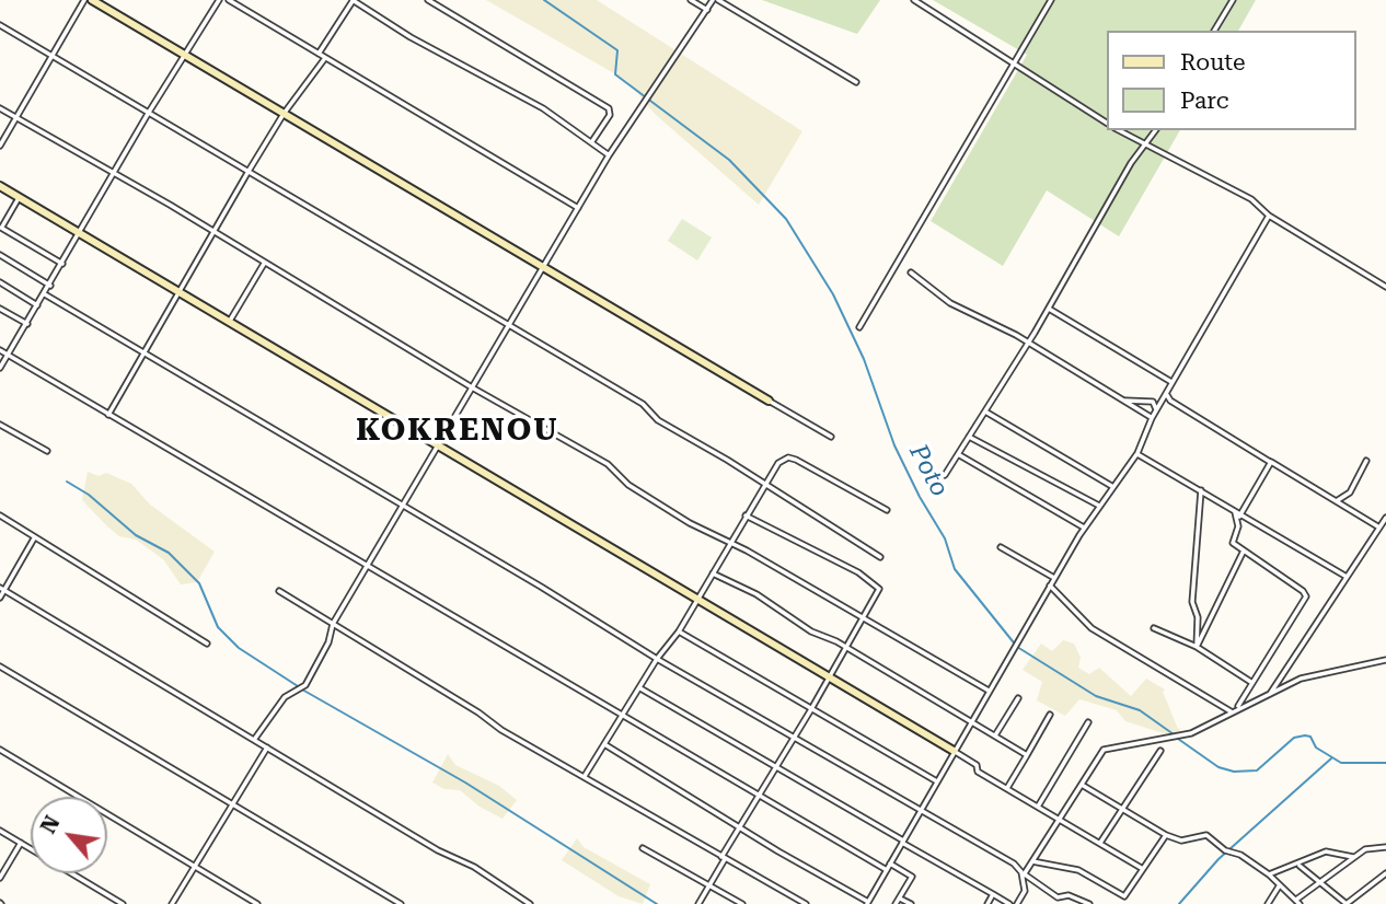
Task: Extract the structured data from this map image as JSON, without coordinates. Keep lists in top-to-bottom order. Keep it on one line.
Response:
{"districts":["KOKRENOU"],"water":["Poto"],"legend":["Route","Parc"],"north":"top left"}
